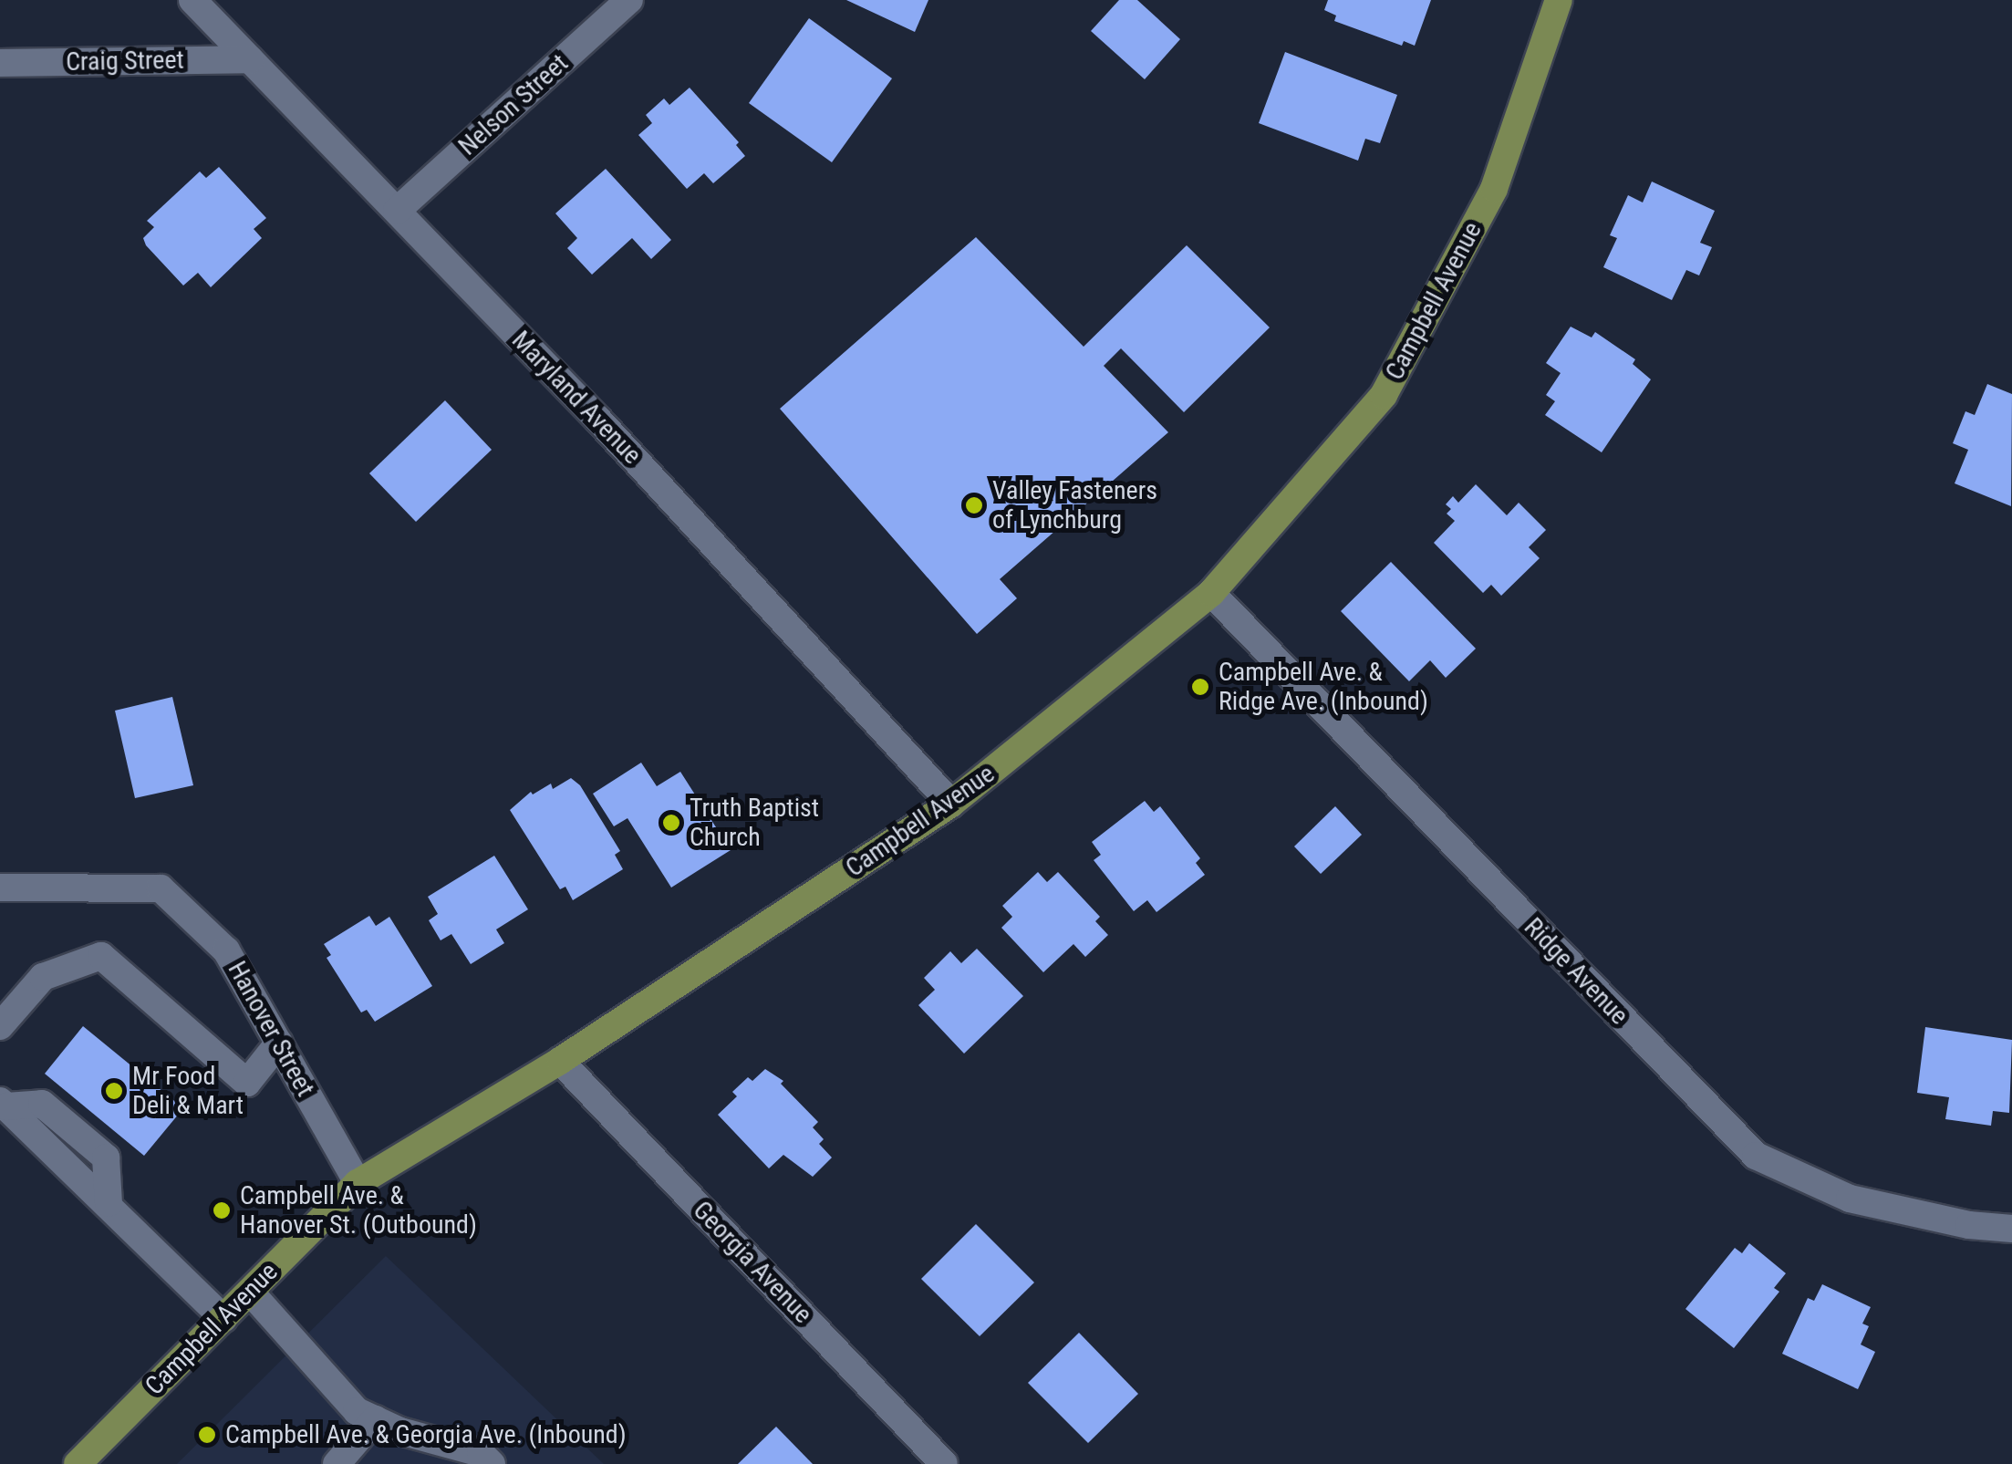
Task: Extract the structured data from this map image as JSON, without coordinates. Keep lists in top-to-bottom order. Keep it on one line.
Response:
{"streets":{"main road":["Campbell Avenue"],"street":["Craig Street","Nelson Street","Maryland Avenue","Ridge Avenue","Hanover Street","Georgia Avenue"]},"crossings":[["Craig Street","Maryland Avenue"],["Nelson Street","Maryland Avenue"],["Campbell Avenue","Maryland Avenue"],["Campbell Avenue","Ridge Avenue"],["Campbell Avenue","Hanover Street"],["Campbell Avenue","Georgia Avenue"]],"places":["Valley Fasteners of Lynchburg","Campbell Ave. & Ridge Ave. (Inbound)","Truth Baptist Church","Mr Food Deli & Mart","Campbell Ave. & Hanover St. (Outbound)","Campbell Ave. & Georgia Ave. (Inbound)"]}
